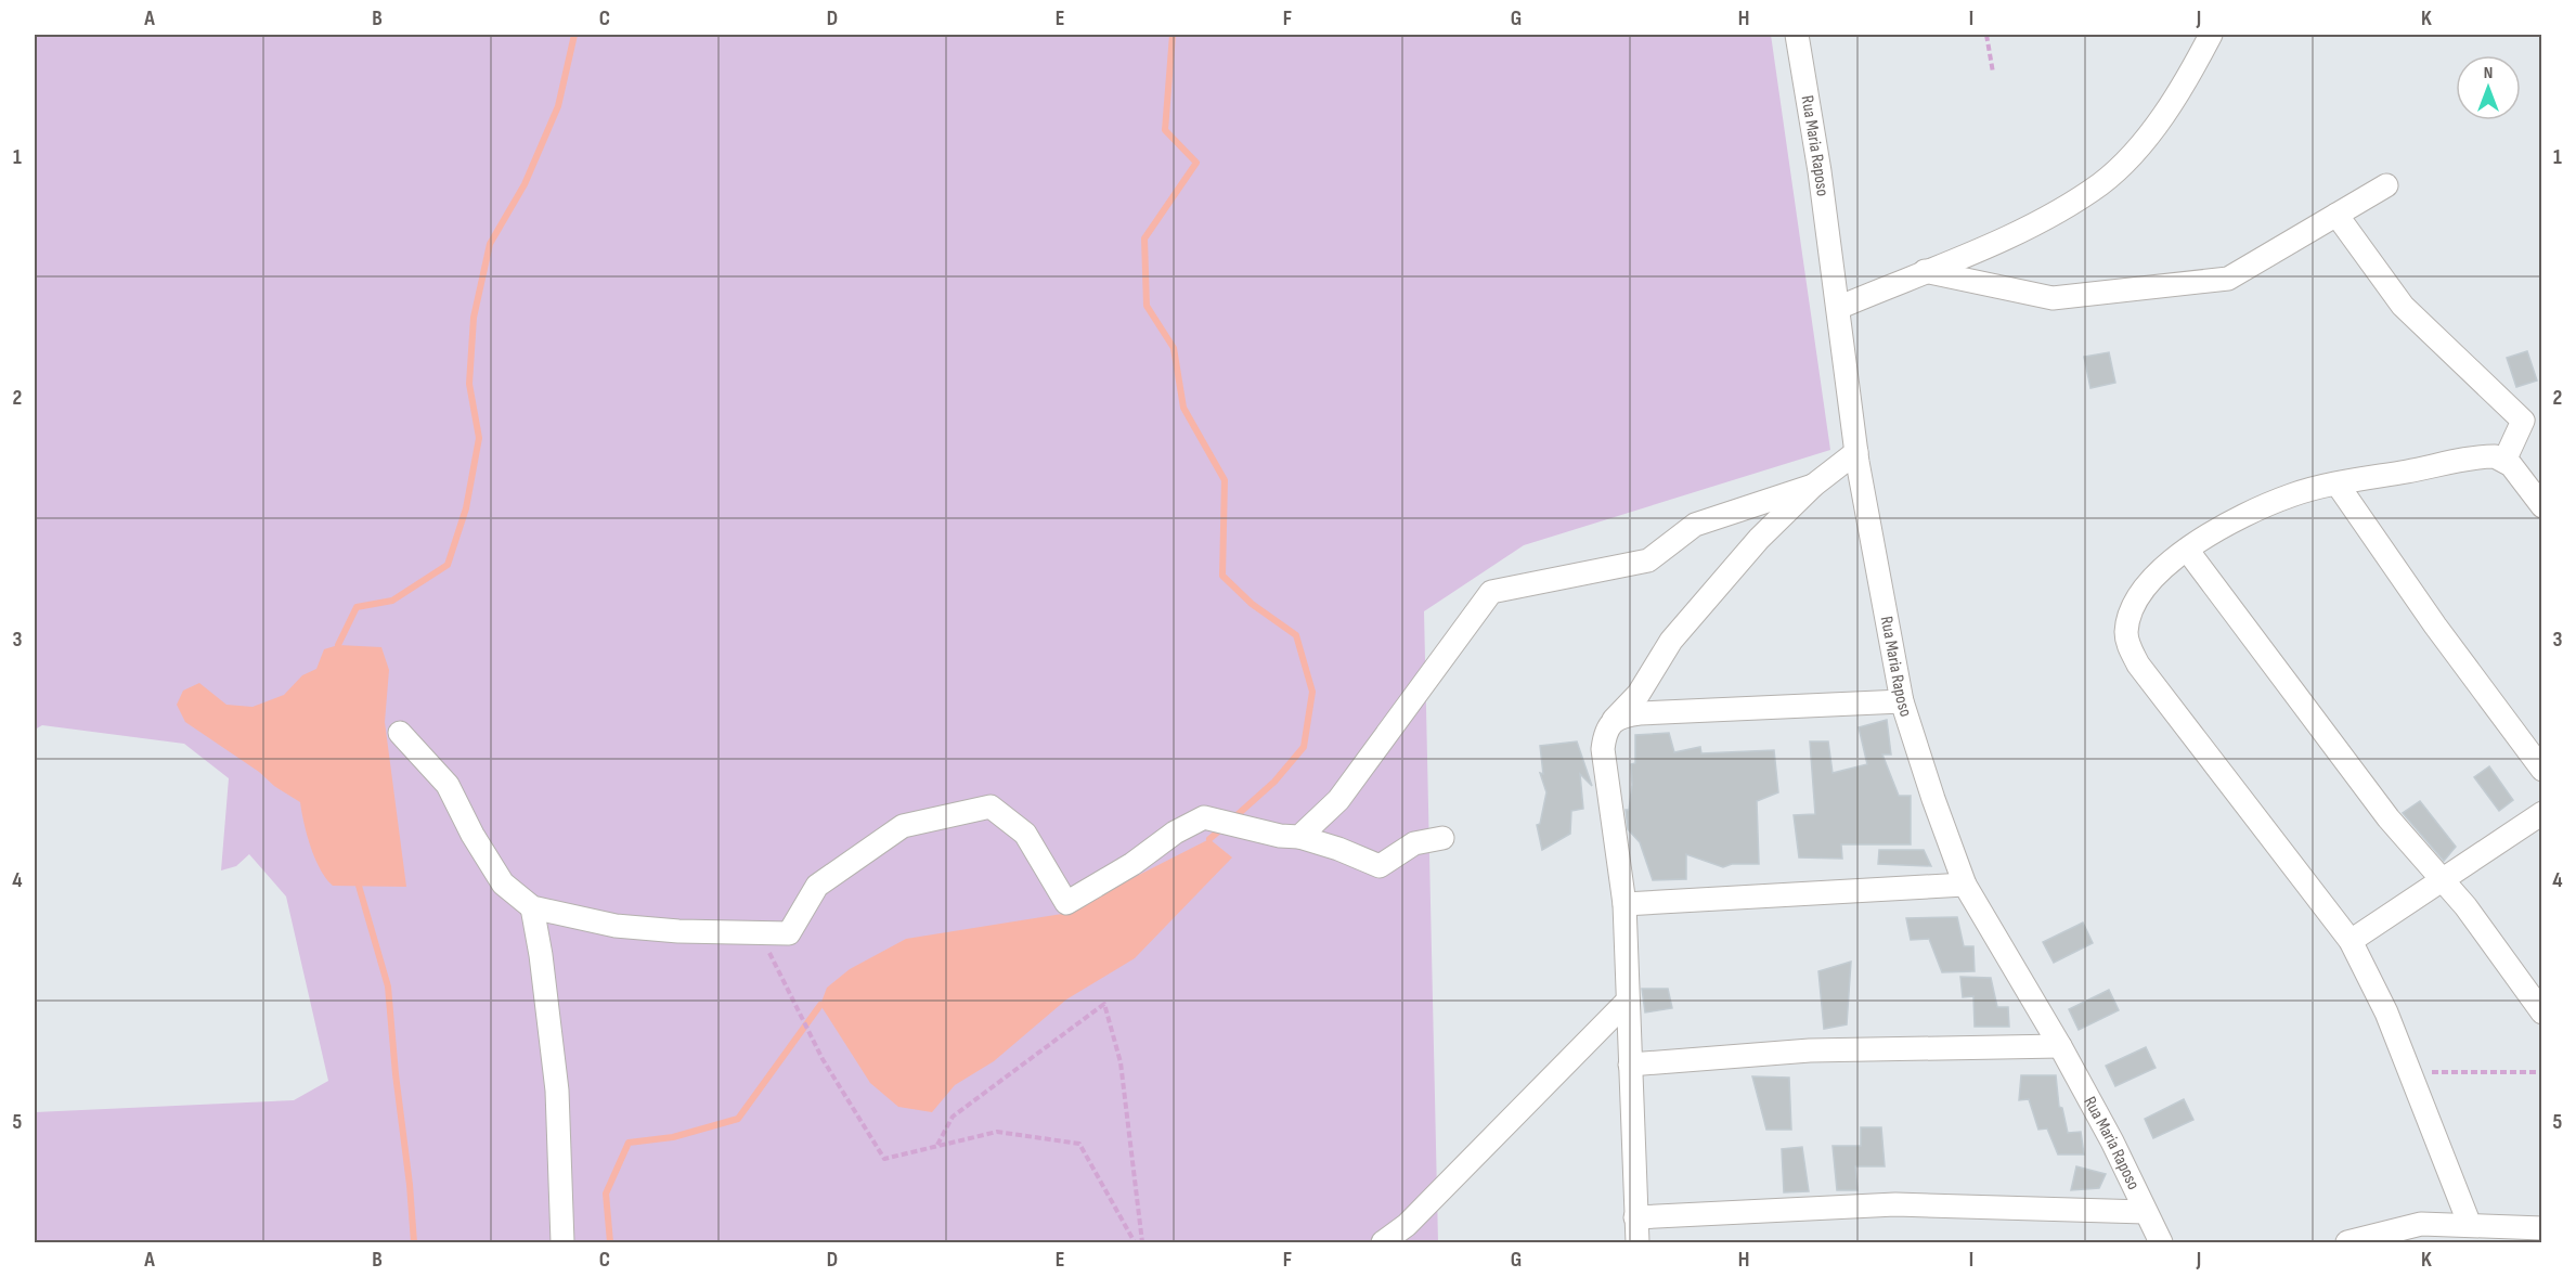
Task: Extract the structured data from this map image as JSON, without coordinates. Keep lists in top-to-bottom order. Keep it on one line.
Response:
{"streets":{"street":["Rua Maria Raposo"]},"north":"top","grid":{"columns":["A","B","C","D","E","F","G","H","I","J","K"],"rows":["1","2","3","4","5"]}}
